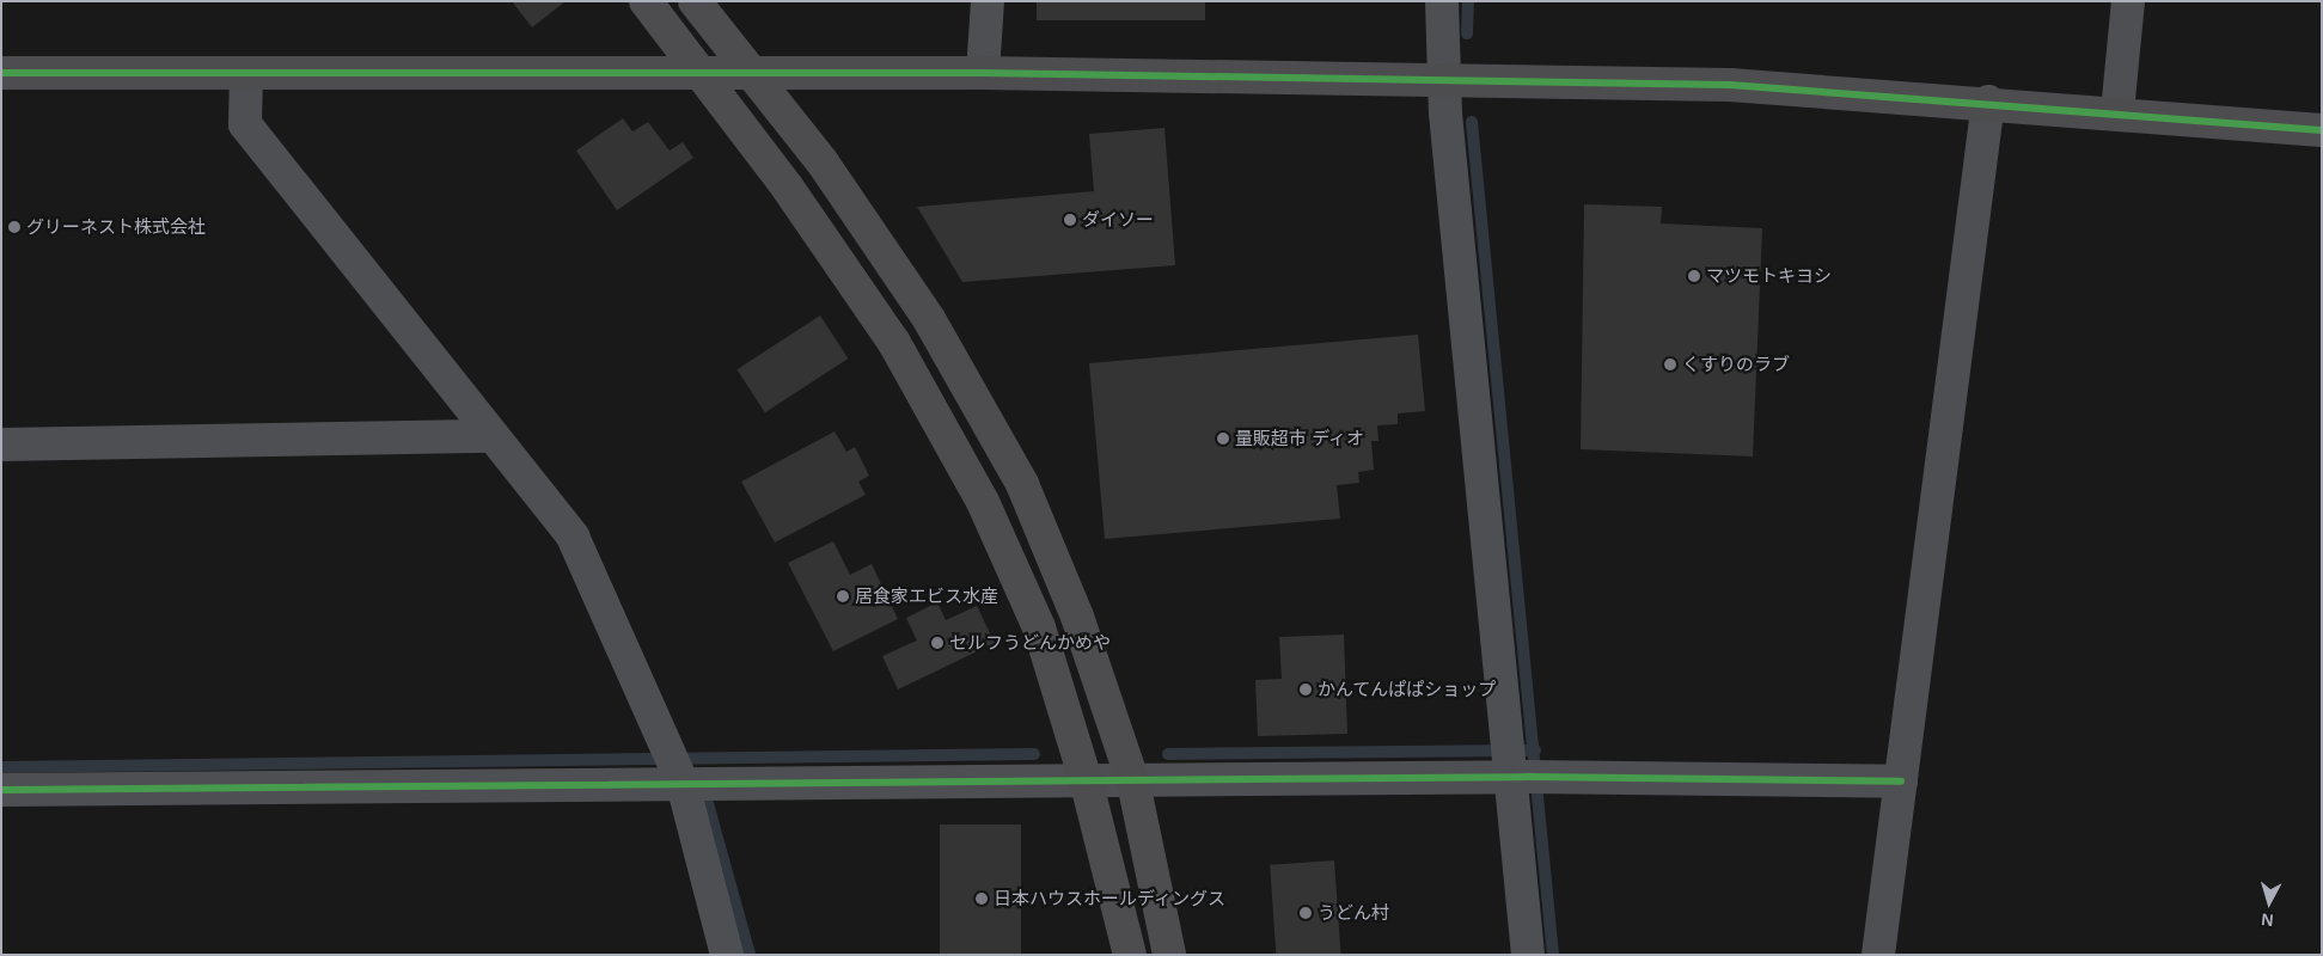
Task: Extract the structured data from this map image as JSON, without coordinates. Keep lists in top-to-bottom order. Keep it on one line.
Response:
{"places":["ダイソー","グリーネスト株式会社","マツモトキヨシ","くすりのラブ","量販超市 ディオ","居食家エビス水産","セルフうどんかめや","かんてんぱぱショップ","日本ハウスホールディングス","うどん村"],"north":"bottom"}
